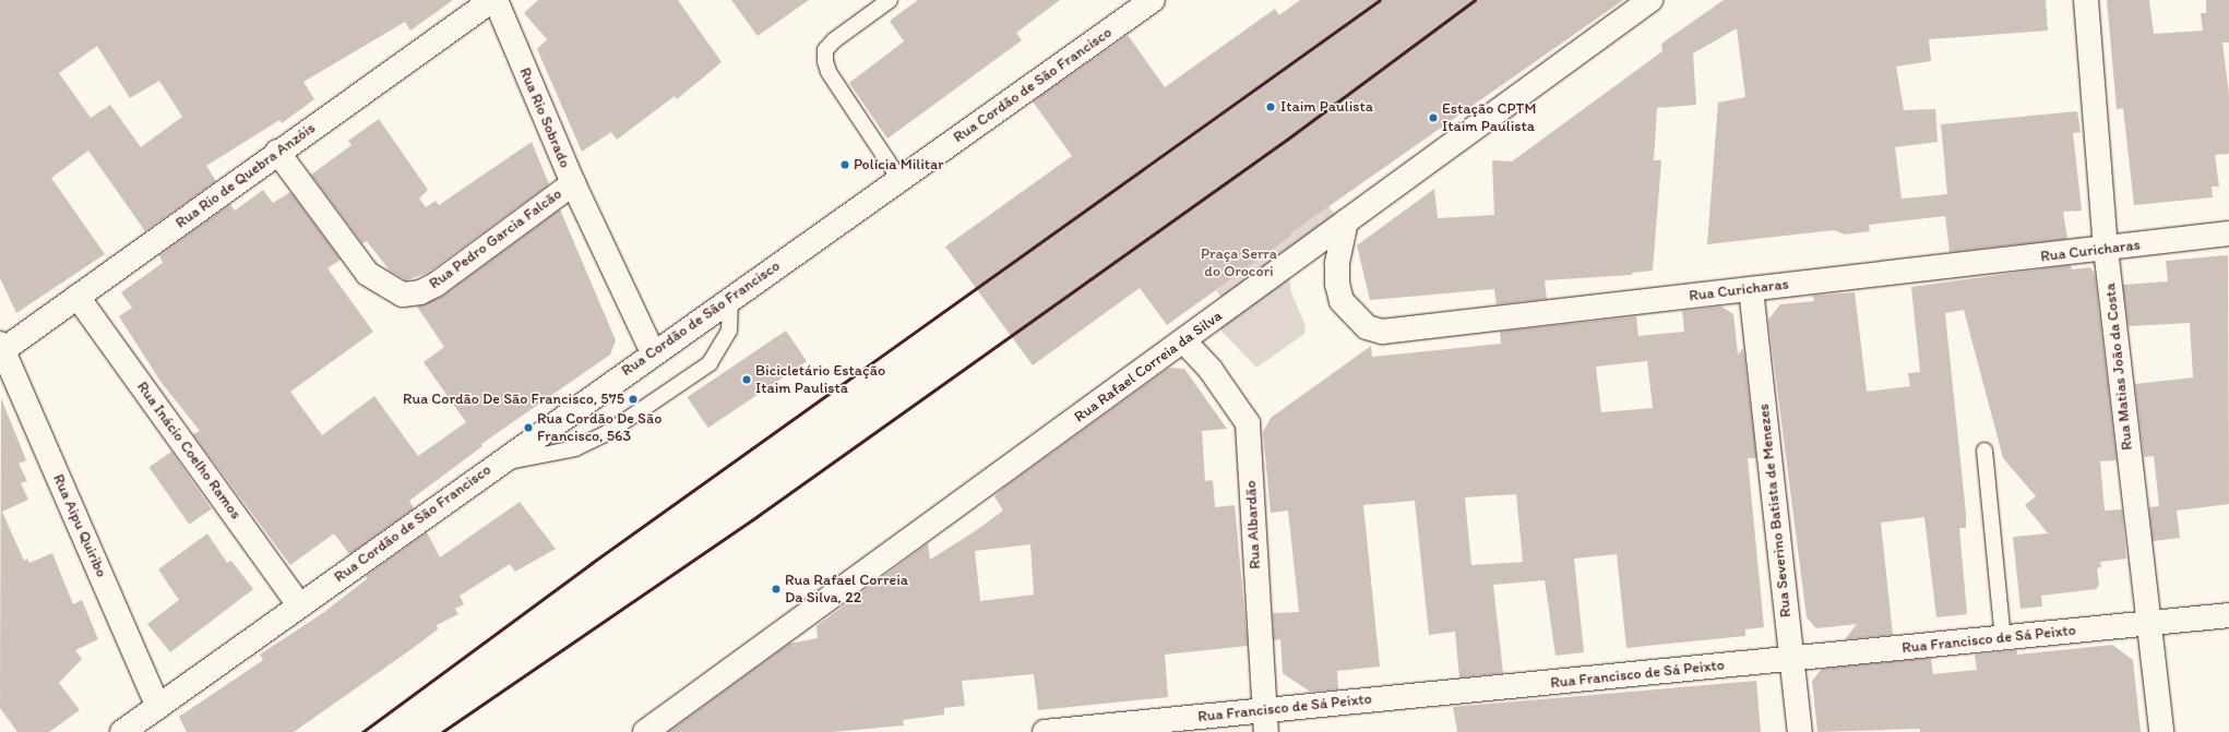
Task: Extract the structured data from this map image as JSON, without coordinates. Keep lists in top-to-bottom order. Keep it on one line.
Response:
{"streets":{"street":["Rua Cordão de São Francisco","Rua Rio Sobrado","Rua Rio de Quebra Anzóis","Rua Pedro Garcia Falcão","Rua Curicharas","Rua Rafael Correia da Silva","Rua Matias João da Costa","Rua Inácio Coelho Ramos","Rua Severino Batista de Menezes","Rua Albardão","Rua Aipu Quiribo","Rua Francisco de Sá Peixto"]},"crossings":[["Rua Cordão de São Francisco","Rua Rio Sobrado"],["Rua Cordão de São Francisco","Rua Inácio Coelho Ramos"],["Rua Cordão de São Francisco","Rua Aipu Quiribo"],["Rua Rio Sobrado","Rua Pedro Garcia Falcão"],["Rua Rio de Quebra Anzóis","Rua Pedro Garcia Falcão"],["Rua Rio de Quebra Anzóis","Rua Inácio Coelho Ramos"],["Rua Rio de Quebra Anzóis","Rua Aipu Quiribo"],["Rua Curicharas","Rua Rafael Correia da Silva"],["Rua Curicharas","Rua Matias João da Costa"],["Rua Curicharas","Rua Severino Batista de Menezes"],["Rua Rafael Correia da Silva","Rua Albardão"],["Rua Matias João da Costa","Rua Francisco de Sá Peixto"],["Rua Severino Batista de Menezes","Rua Francisco de Sá Peixto"],["Rua Albardão","Rua Francisco de Sá Peixto"]],"parks":["Praça Serra do Orocori"],"places":["Itaim Paulista","Estação CPTM Itaim Paulista","Polícia Militar","Bicicletário Estação Itaim Paulista","Rua Cordão De São Francisco, 575","Rua Cordão De São Francisco, 563","Rua Rafael Correia Da Silva, 22"]}
